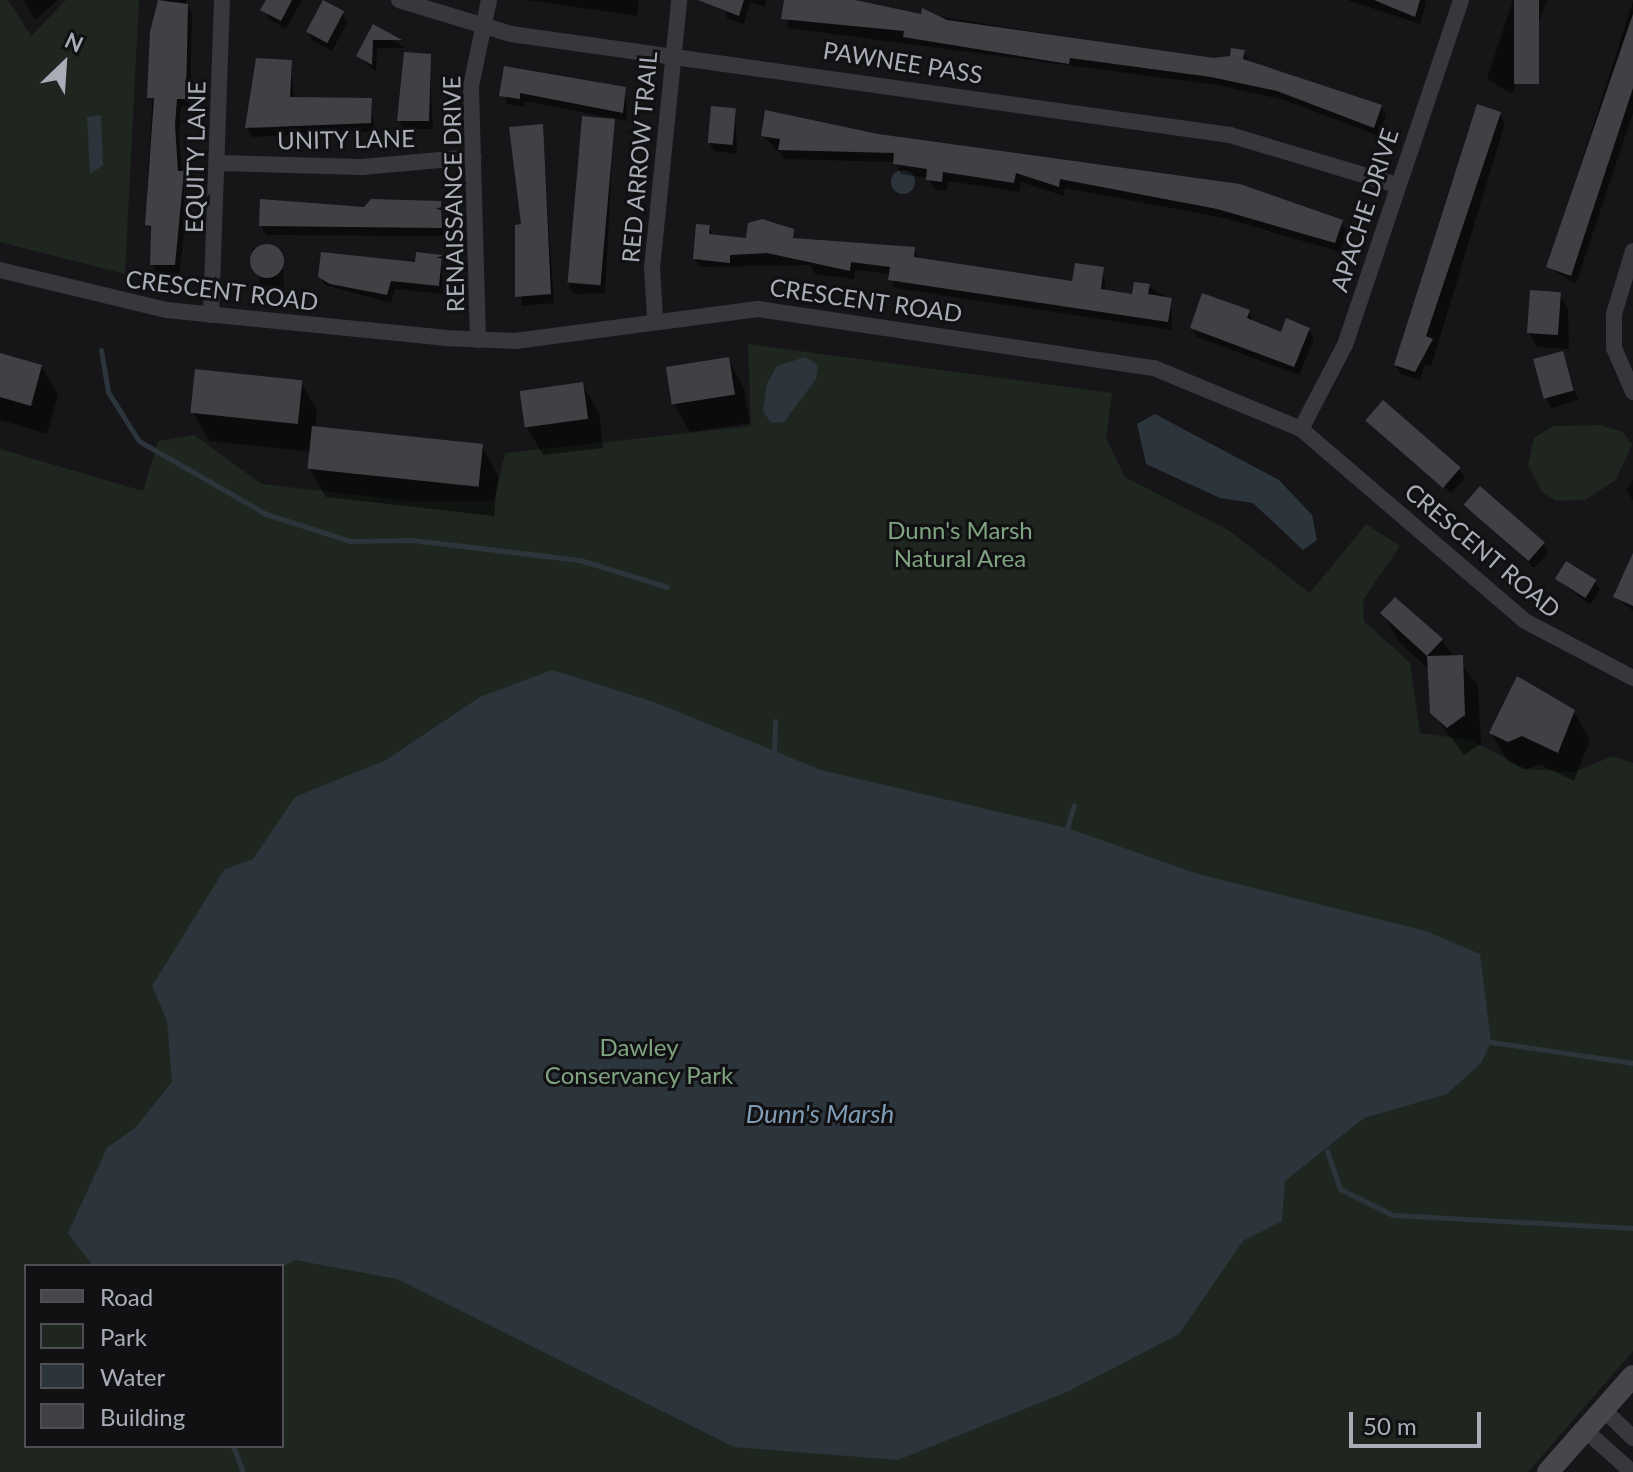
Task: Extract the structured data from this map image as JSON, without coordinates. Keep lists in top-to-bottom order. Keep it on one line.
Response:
{"streets":{"street":["PAWNEE PASS","UNITY LANE","EQUITY LANE","RED ARROW TRAIL","RENAISSANCE DRIVE","APACHE DRIVE","CRESCENT ROAD"]},"crossings":[["PAWNEE PASS","RED ARROW TRAIL"],["PAWNEE PASS","RENAISSANCE DRIVE"],["PAWNEE PASS","APACHE DRIVE"],["UNITY LANE","EQUITY LANE"],["UNITY LANE","RENAISSANCE DRIVE"],["EQUITY LANE","CRESCENT ROAD"],["RED ARROW TRAIL","CRESCENT ROAD"],["RENAISSANCE DRIVE","CRESCENT ROAD"],["APACHE DRIVE","CRESCENT ROAD"]],"water":["Dunn's Marsh"],"parks":["Dunn's Marsh Natural Area","Dawley Conservancy Park"],"legend":["Road","Park","Water","Building"],"scale_bar":"50 m","north":"top right"}
